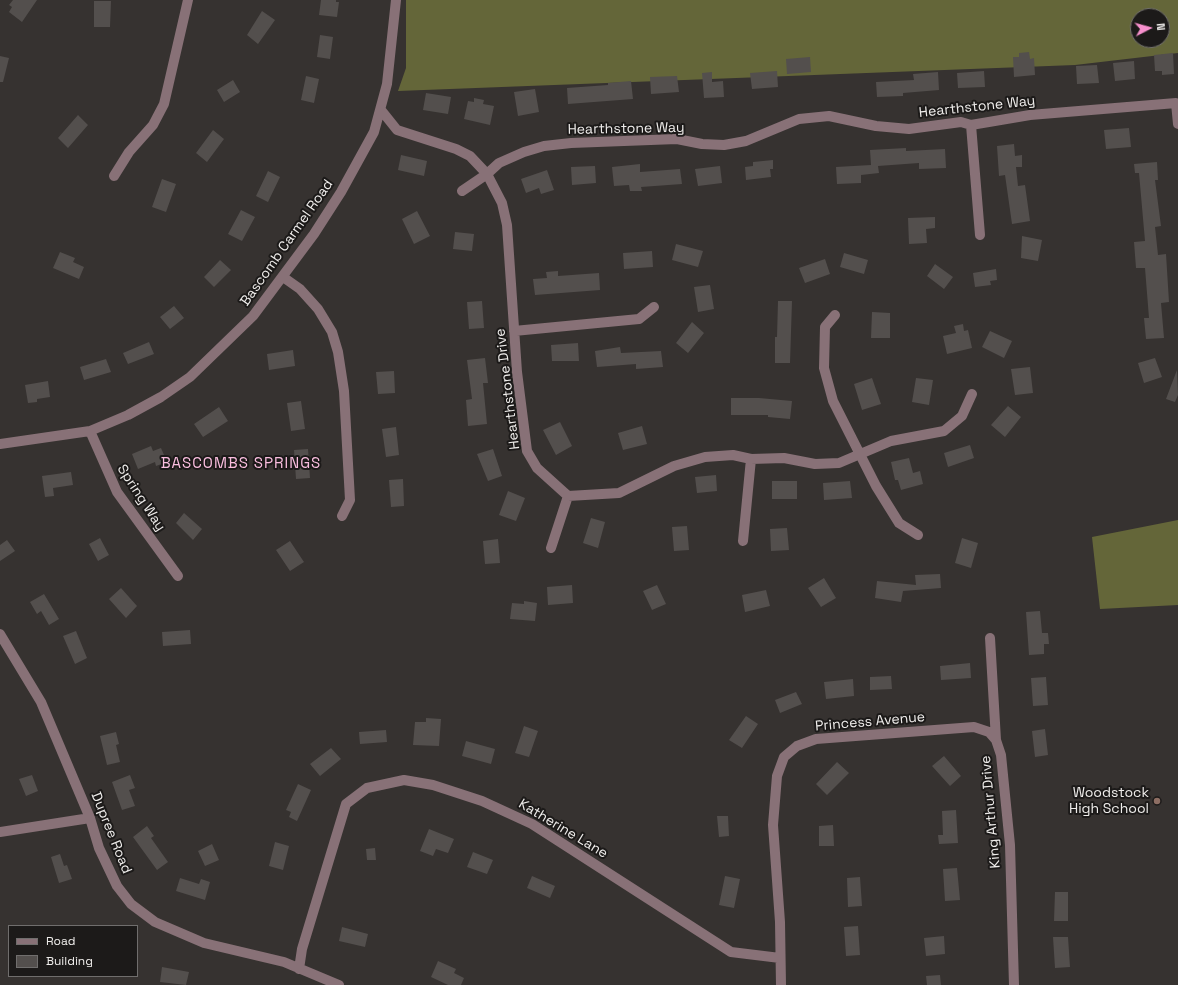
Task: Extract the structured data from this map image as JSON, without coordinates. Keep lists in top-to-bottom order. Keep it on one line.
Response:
{"streets":{"street":["Hearthstone Way","Bascomb Carmel Road","Hearthstone Drive","Spring Way","Princess Avenue","King Arthur Drive","Katherine Lane","Dupree Road"]},"crossings":[["Hearthstone Way","Hearthstone Drive"],["Bascomb Carmel Road","Hearthstone Drive"],["Bascomb Carmel Road","Spring Way"],["Princess Avenue","King Arthur Drive"],["Princess Avenue","Katherine Lane"],["Katherine Lane","Dupree Road"]],"districts":["BASCOMBS SPRINGS"],"places":["Woodstock High School"],"legend":["Road","Building"],"north":"right"}
